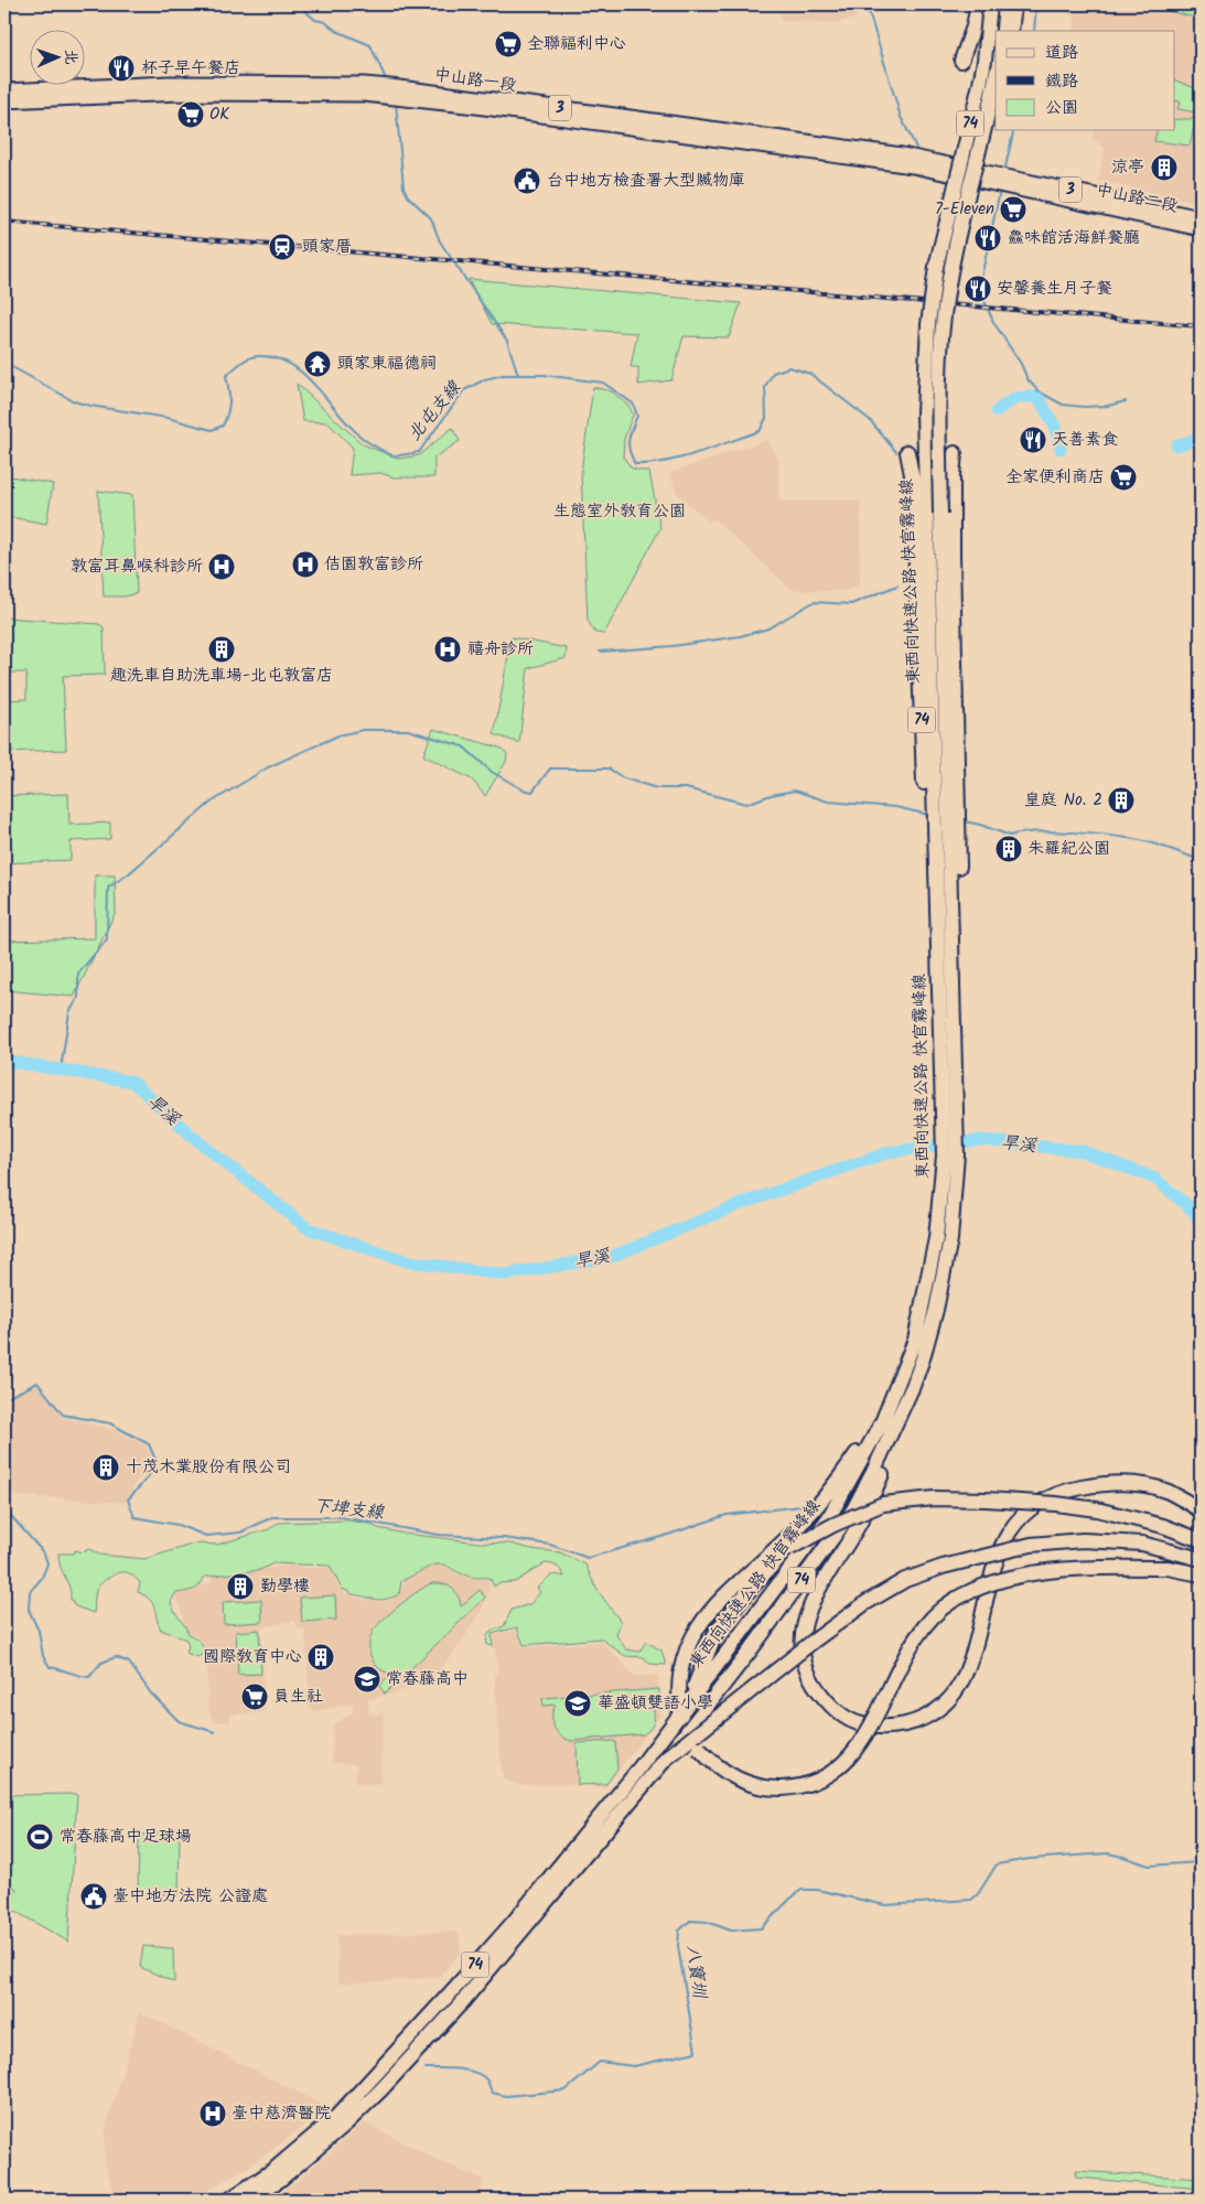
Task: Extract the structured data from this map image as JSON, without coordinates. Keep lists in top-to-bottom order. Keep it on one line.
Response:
{"streets":{"highway":["74","東西向快速公路 快官霧峰線"],"main road":["中山路一段","3","中山路二段"]},"crossings":[["中山路一段","中山路二段"],["74","東西向快速公路 快官霧峰線"]],"water":["北屯支線","旱溪","下埤支線","八寶圳"],"parks":["生態室外教育公園"],"places":{"supermarket":["全聯福利中心","OK","7-Eleven","全家便利商店","員生社"],"restaurant":["杯子早午餐店","鱻味館活海鮮餐廳","安馨養生月子餐","天善素食"],"building":["涼亭","趣洗車自助洗車場-北屯敦富店","皇庭 No. 2","朱羅紀公園","十茂木業股份有限公司","勤學樓","國際教育中心"],"public building":["台中地方檢查署大型贓物庫","臺中地方法院 公證處"],"station":["頭家厝"],"temple":["頭家東福德祠"],"hospital":["佶園敦富診所","敦富耳鼻喉科診所","禧舟診所","臺中慈濟醫院"],"school or university":["常春藤高中","華盛頓雙語小學"],"sports":["常春藤高中足球場"]},"legend":["道路","鐵路","公園"],"north":"right"}
